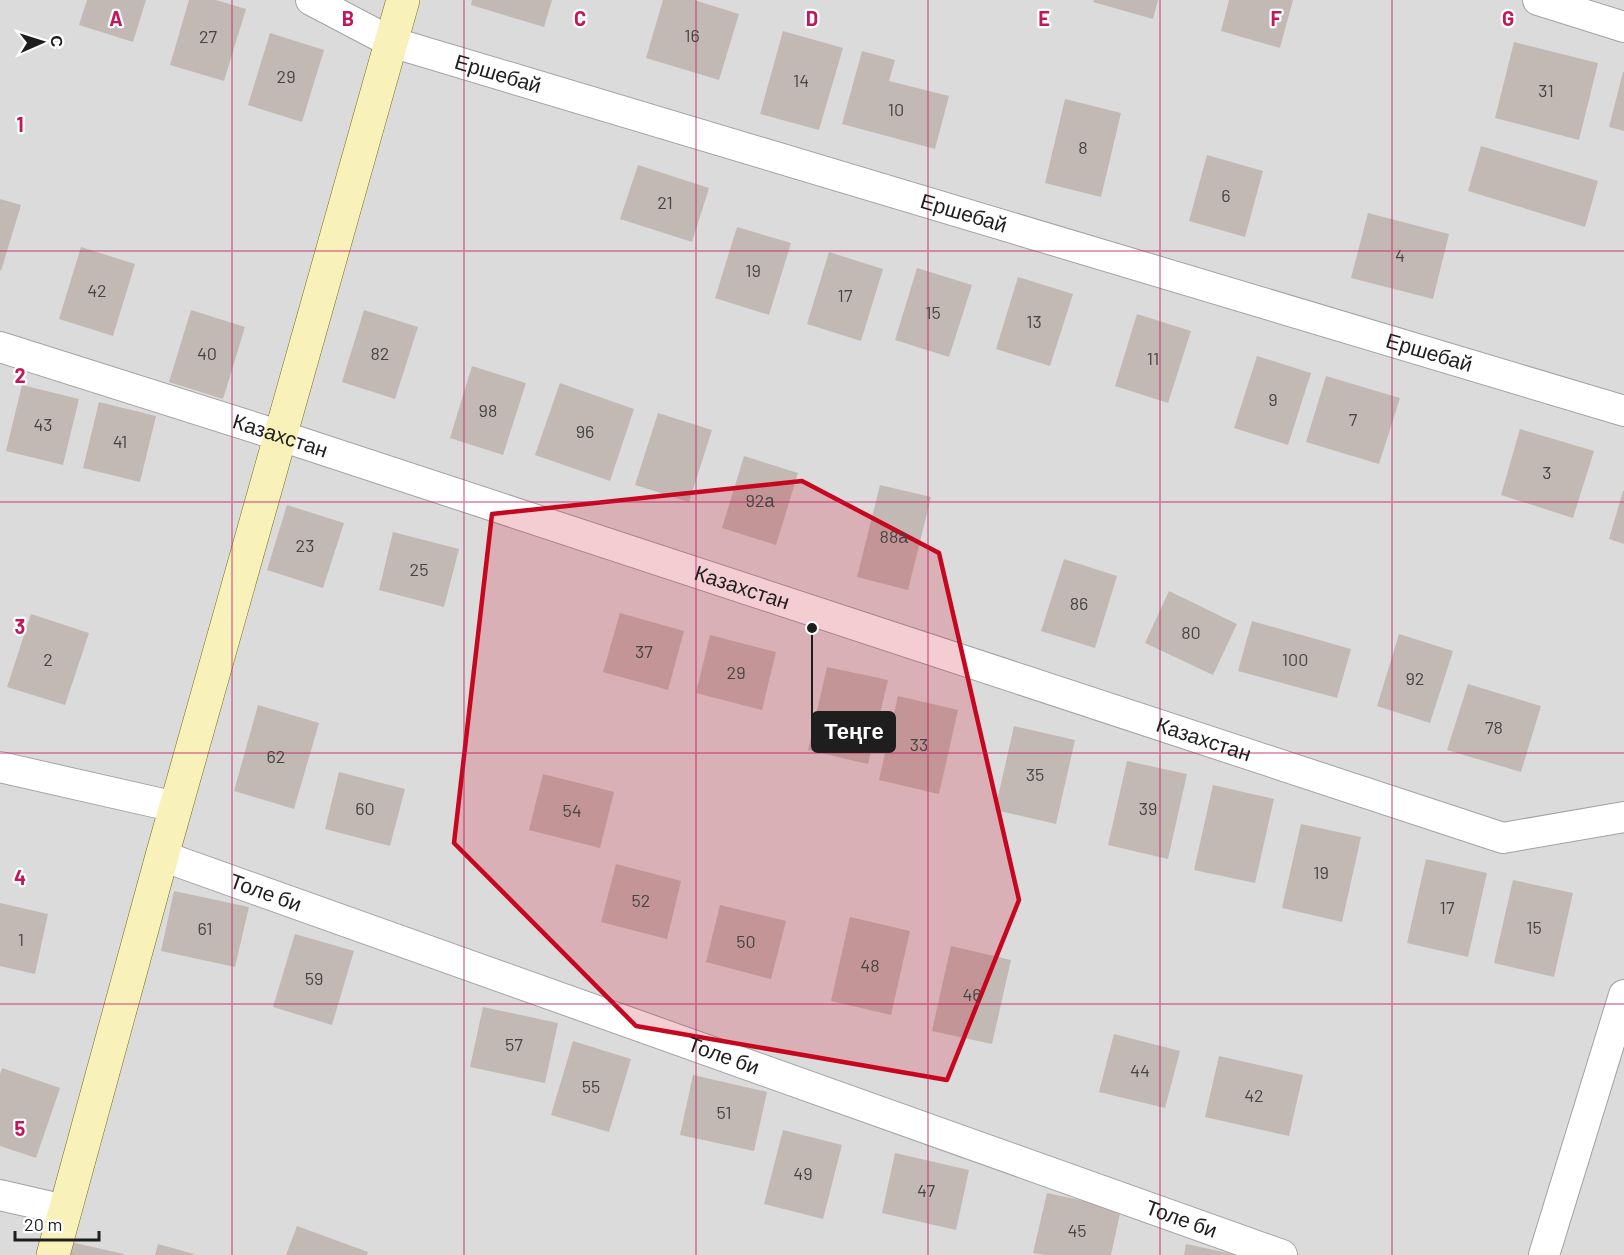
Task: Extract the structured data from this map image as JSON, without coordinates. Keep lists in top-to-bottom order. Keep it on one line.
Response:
{"streets":{"street":["Ершебай","Казахстан","Толе би"]},"places":["Теңге"],"house_numbers":["16","27","29","14","31","10","8","6","21","4","19","42","17","15","13","40","82","11","9","98","7","43","96","41","3","92а","88а","23","25","86","80","37","2","100","29","92","78","33","62","35","60","39","54","19","52","17","15","61","1","50","48","59","46","57","44","55","42","51","49","47","45"],"scale_bar":"20 m","north":"right","grid":{"columns":["A","B","C","D","E","F","G"],"rows":["1","2","3","4","5"]}}
